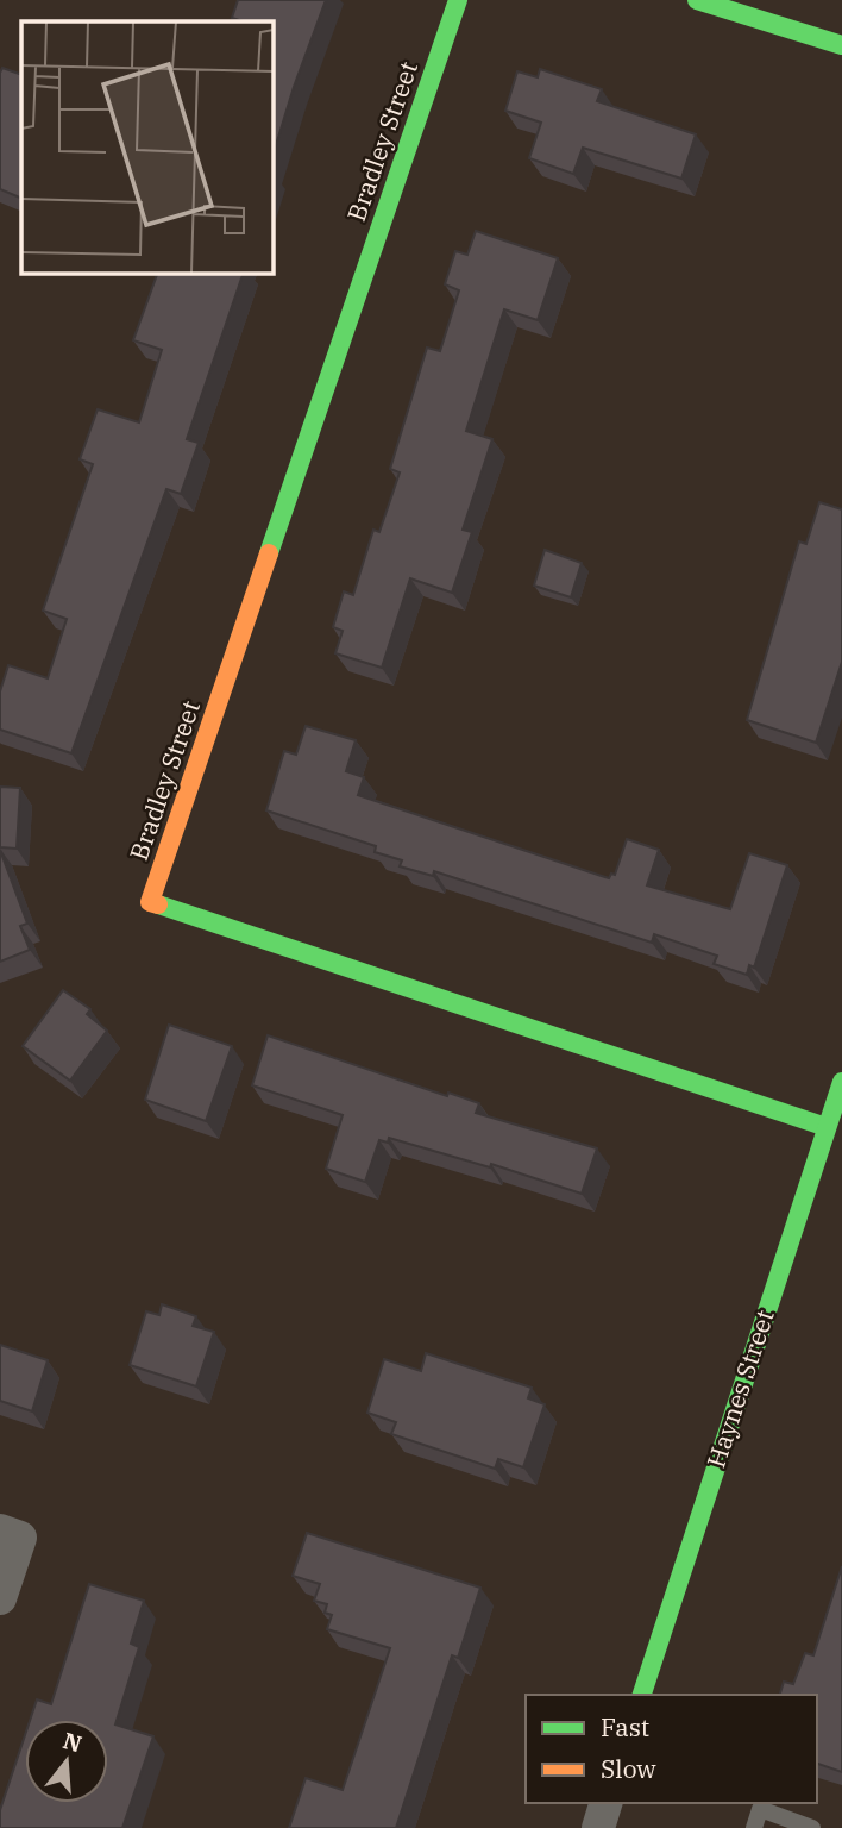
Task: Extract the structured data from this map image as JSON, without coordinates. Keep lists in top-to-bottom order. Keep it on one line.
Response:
{"streets":{"street":["Bradley Street","Haynes Street"]},"crossings":[["Bradley Street","Haynes Street"]],"legend":["Fast","Slow"],"north":"top"}
